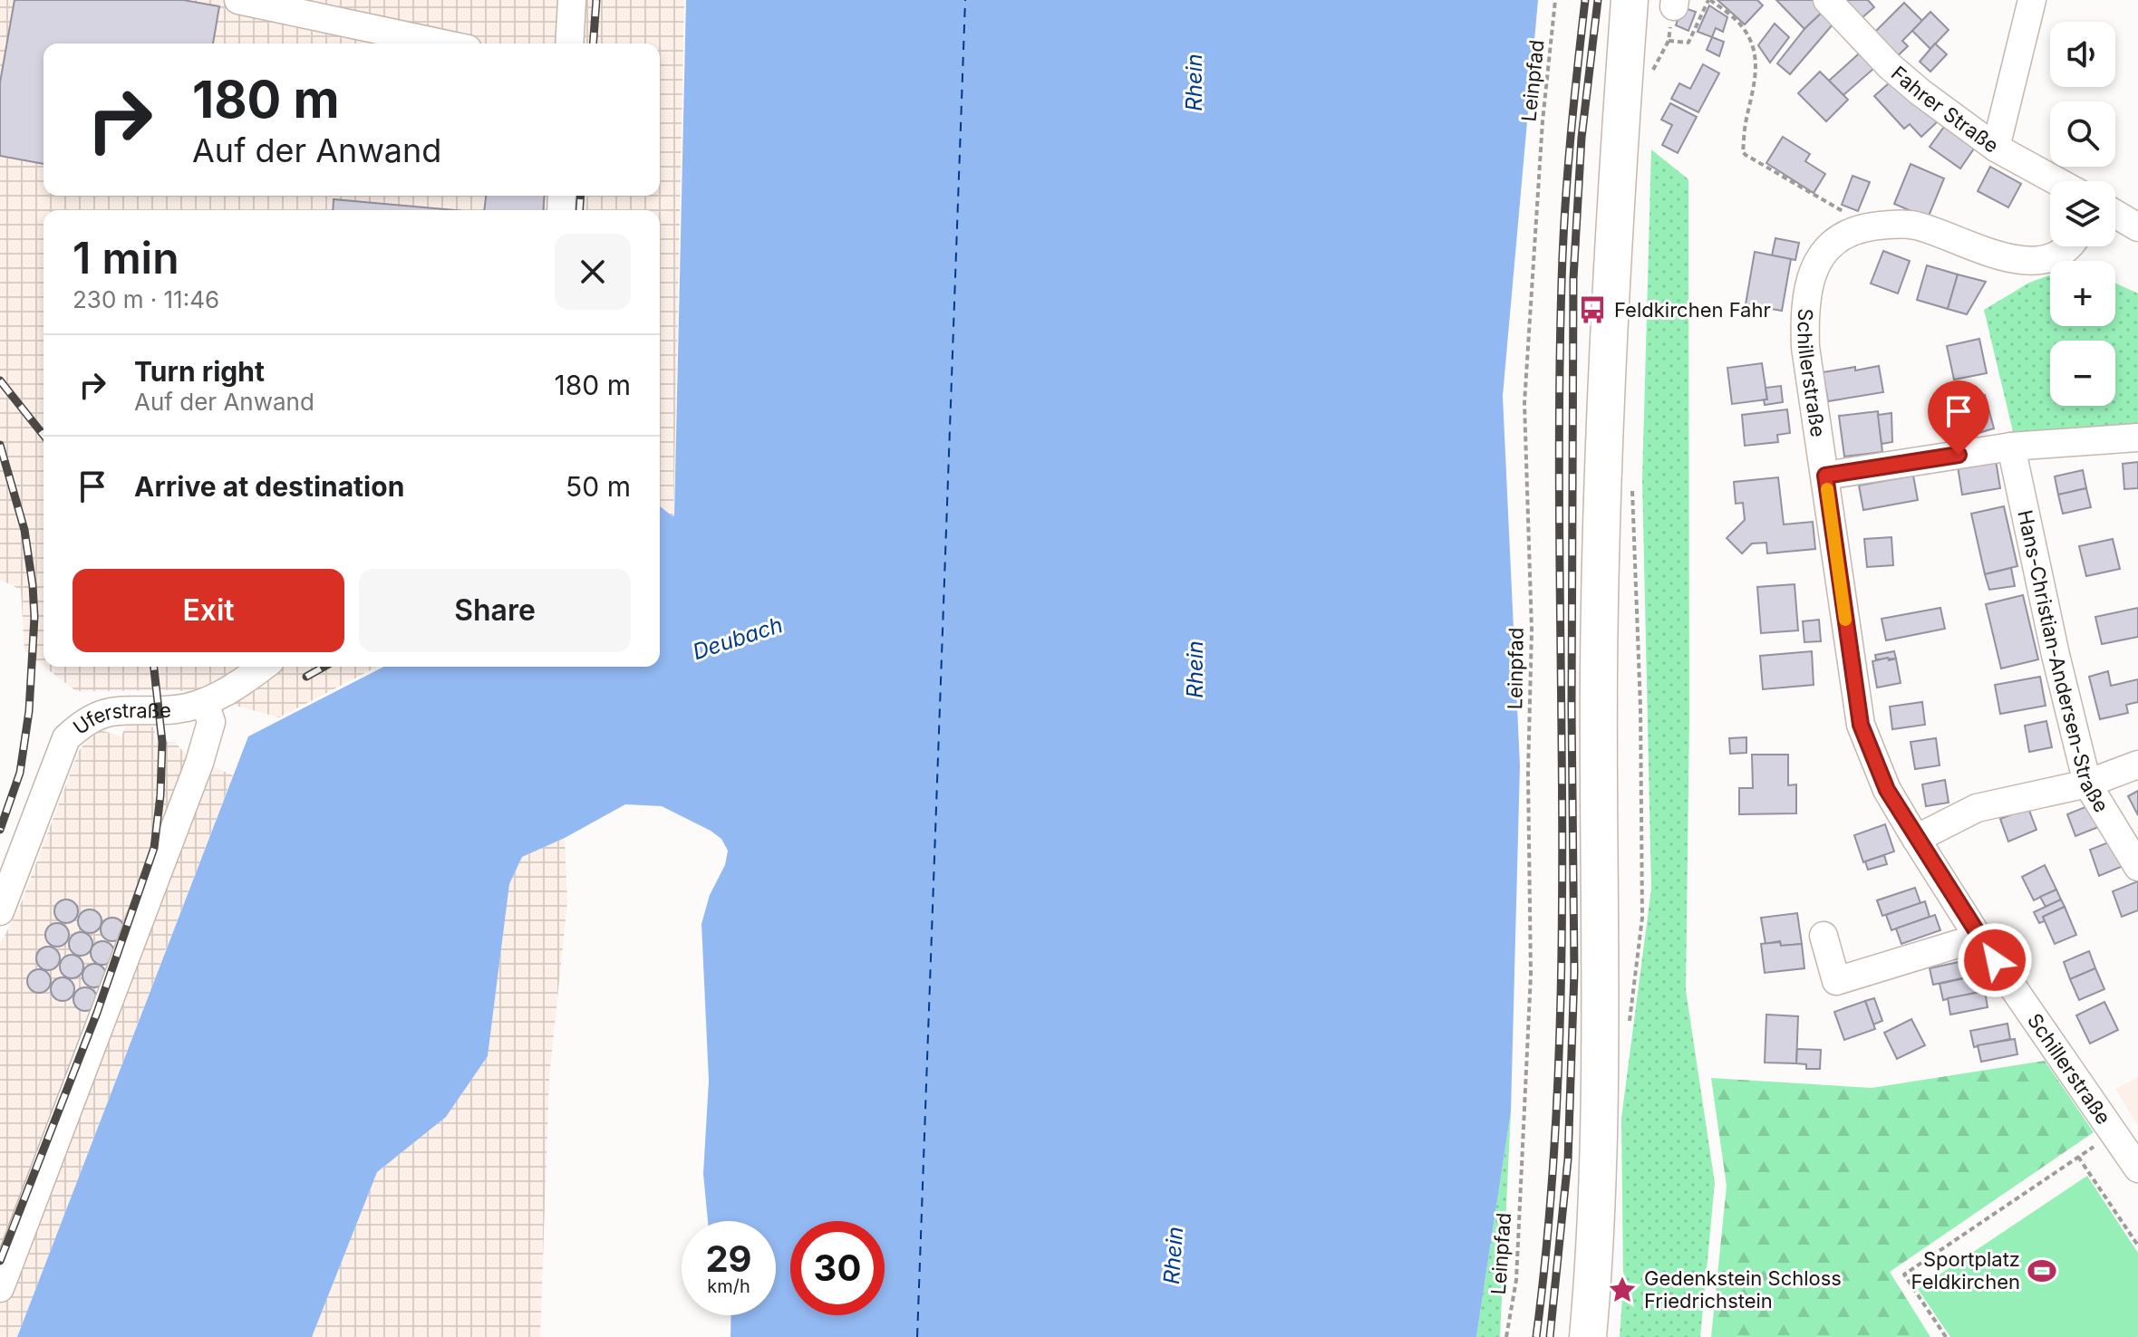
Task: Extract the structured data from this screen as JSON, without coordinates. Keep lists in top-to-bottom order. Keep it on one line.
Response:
{"streets":{"street":["Fahrer Straße","Schillerstraße","Hans-Christian-Andersen-Straße","Uferstraße"],"path":["Leinpfad"]},"water":["Rhein","Deubach"],"places":{"bus stop":["Feldkirchen Fahr"],"sports":["Sportplatz Feldkirchen"],"place":["Gedenkstein Schloss Friedrichstein"]},"page":{"map_buttons":["+","−"],"turn":["180 m","Auf der Anwand"],"heading":["1 min","230 m · 11:46"],"list":[{"name":"Turn right","note":"Auf der Anwand","value":"180 m"},{"name":"Arrive at destination","value":"50 m"}],"buttons":["Exit","Share"],"speed":"29 km/h","limit":"30"}}
